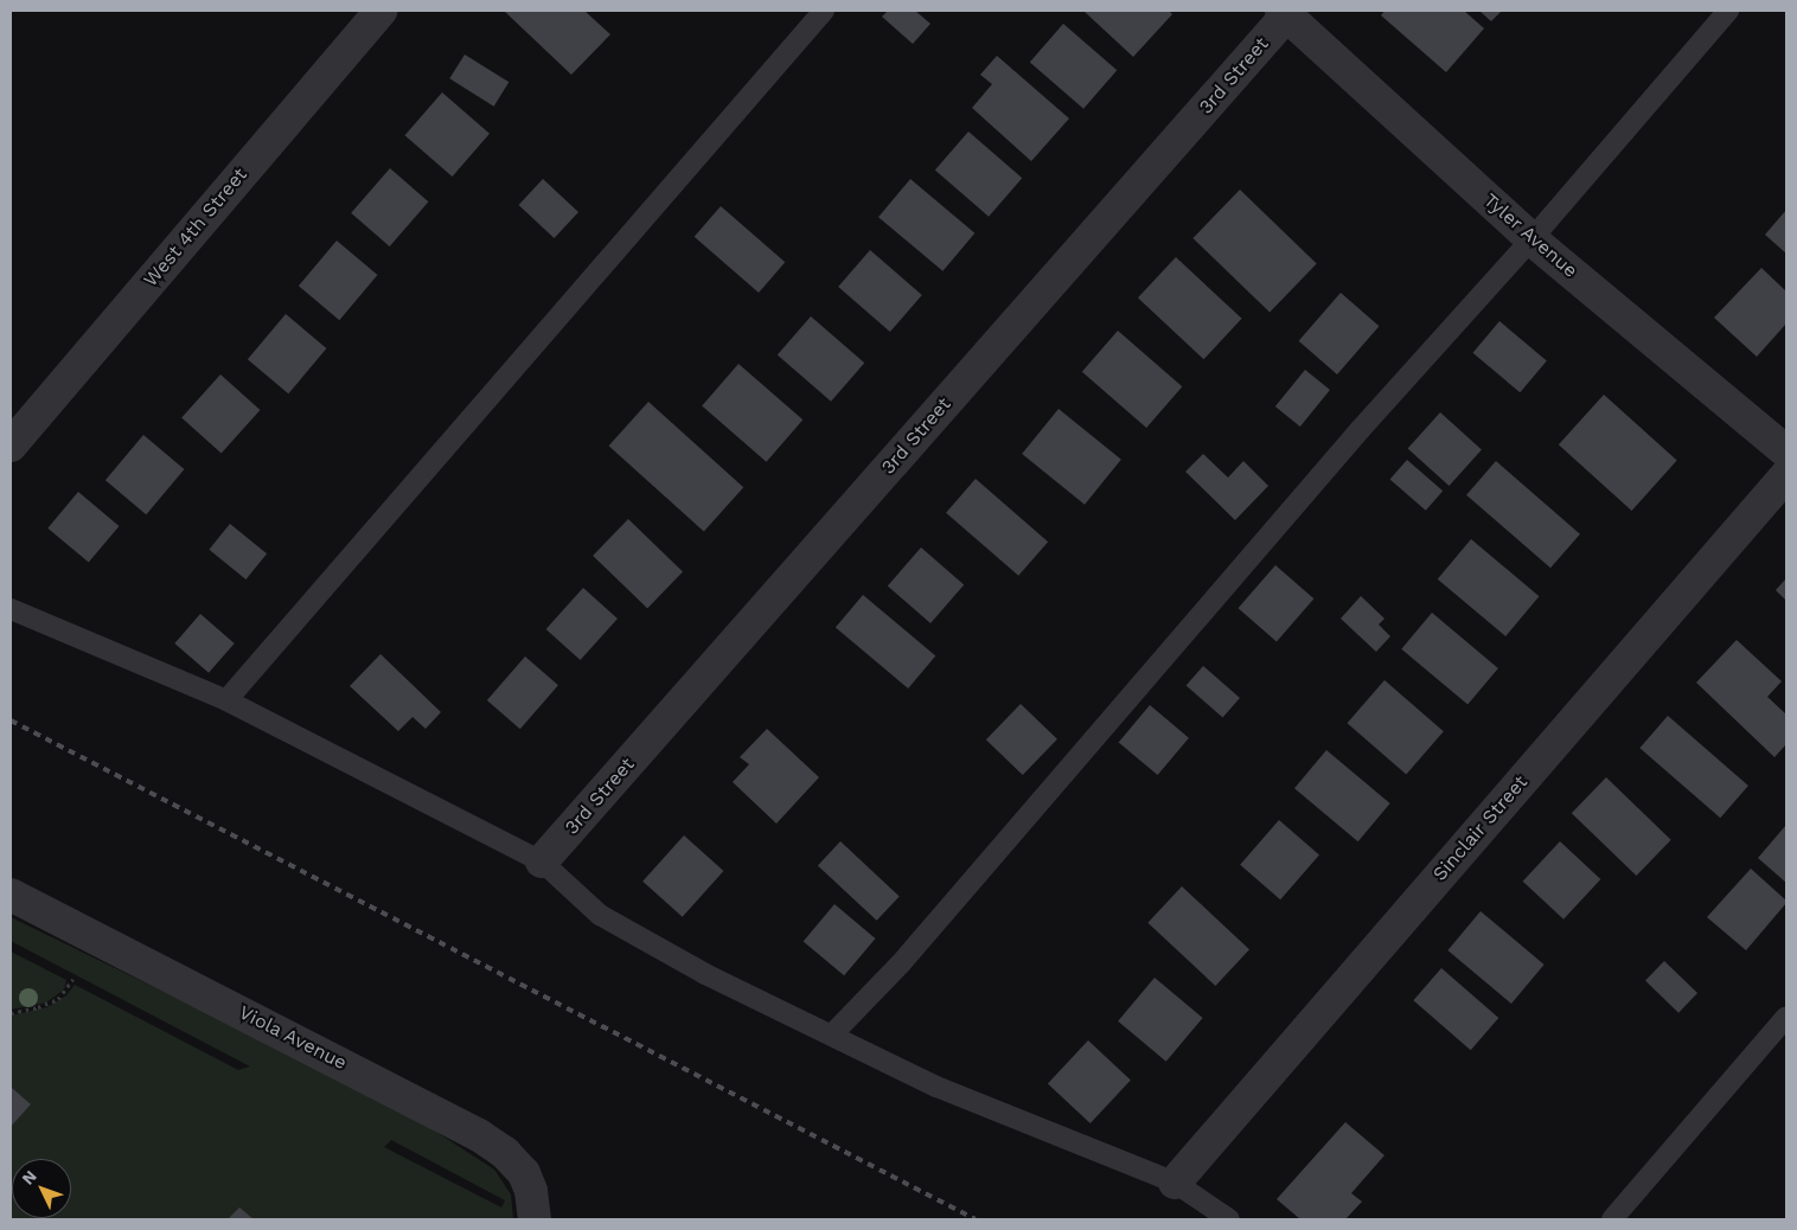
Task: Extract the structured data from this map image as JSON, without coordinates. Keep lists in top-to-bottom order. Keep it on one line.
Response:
{"streets":{"street":["3rd Street","West 4th Street","Tyler Avenue","Sinclair Street","Viola Avenue"]},"crossings":[["3rd Street","Tyler Avenue"]],"north":"top left"}
